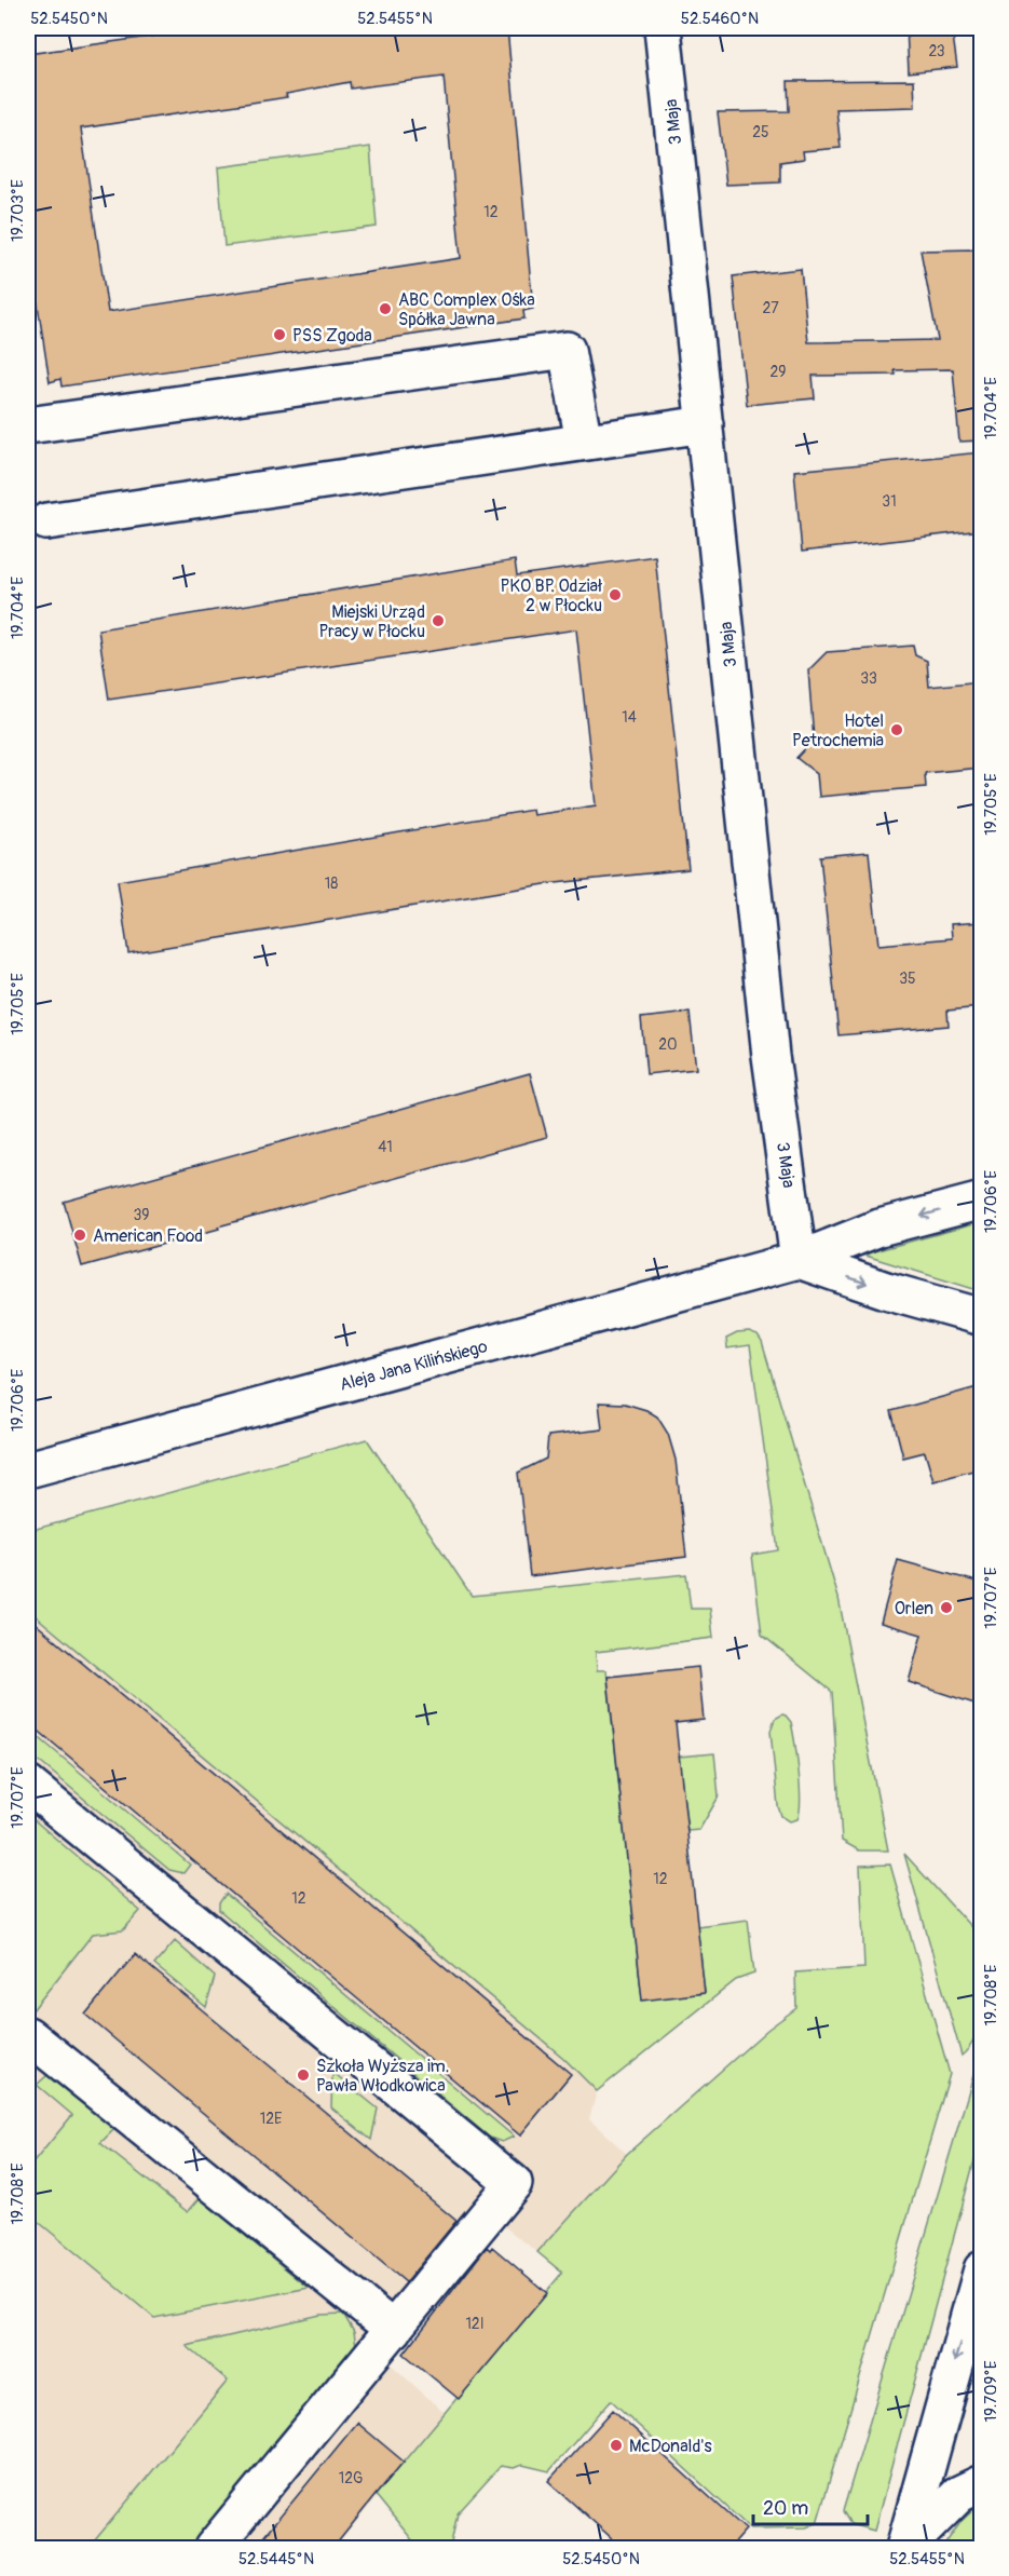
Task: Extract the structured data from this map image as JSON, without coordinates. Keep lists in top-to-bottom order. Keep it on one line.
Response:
{"streets":{"street":["3 Maja","Aleja Jana Kilińskiego"]},"crossings":[["3 Maja","Aleja Jana Kilińskiego"]],"places":["ABC Complex Ośka Spółka Jawna","PSS Zgoda","PKO BP. Odział 2 w Płocku","Miejski Urząd Pracy w Płocku","Hotel Petrochemia","American Food","Orlen","Szkoła Wyższa im. Pawła Włodkowica","McDonald's"],"house_numbers":["23","25","12","27","29","31","33","14","18","35","20","41","39","12","12","12E","12I","12G"],"scale_bar":"20 m","coordinates":["52.5450°N","52.5455°N","52.5460°N","19.703°E","19.704°E","19.705°E","19.706°E","19.707°E","19.708°E","19.709°E","52.5445°N"]}
